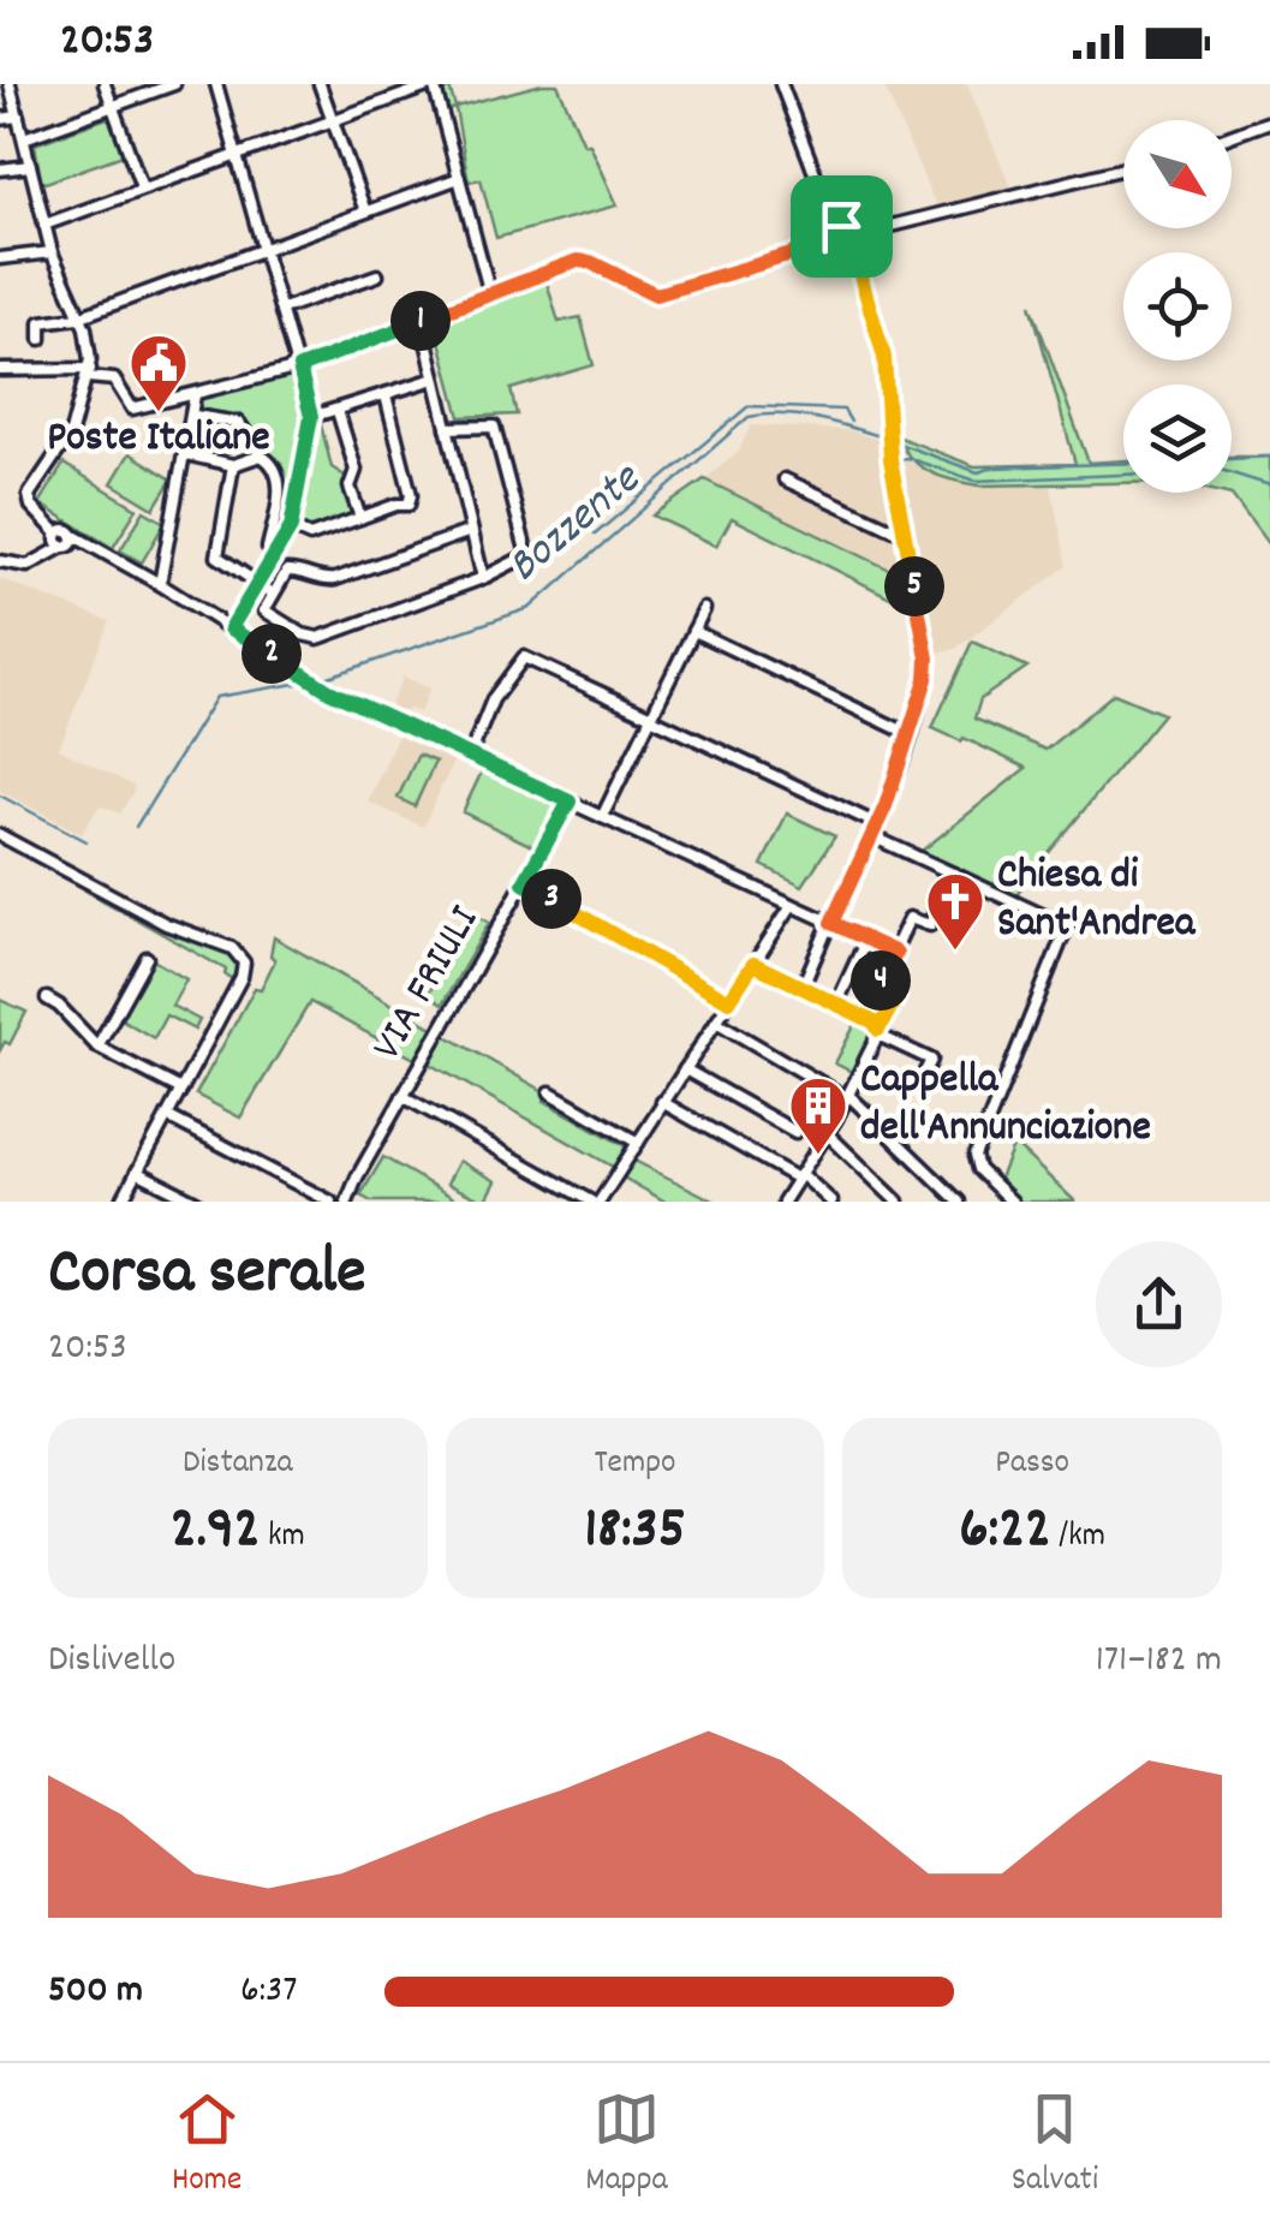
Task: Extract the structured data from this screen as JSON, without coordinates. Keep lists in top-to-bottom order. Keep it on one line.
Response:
{"streets":{"street":["VIA FRIULI"]},"water":["Bozzente"],"places":{"public building":["Poste Italiane"],"church":["Chiesa di Sant'Andrea"],"building":["Cappella dell'Annunciazione"]},"north":"bottom right","page":{"status":"20:53","pins":["1","5","2","3","4"],"heading":["Corsa serale","20:53"],"stats":[["Distanza","2.92 km"],["Tempo","18:35"],["Passo","6:22 /km"]],"chart":["Dislivello","171–182 m"],"list":[{"name":"500 m","note":"6:37"}],"tabs":["Home","Mappa","Salvati"]}}
